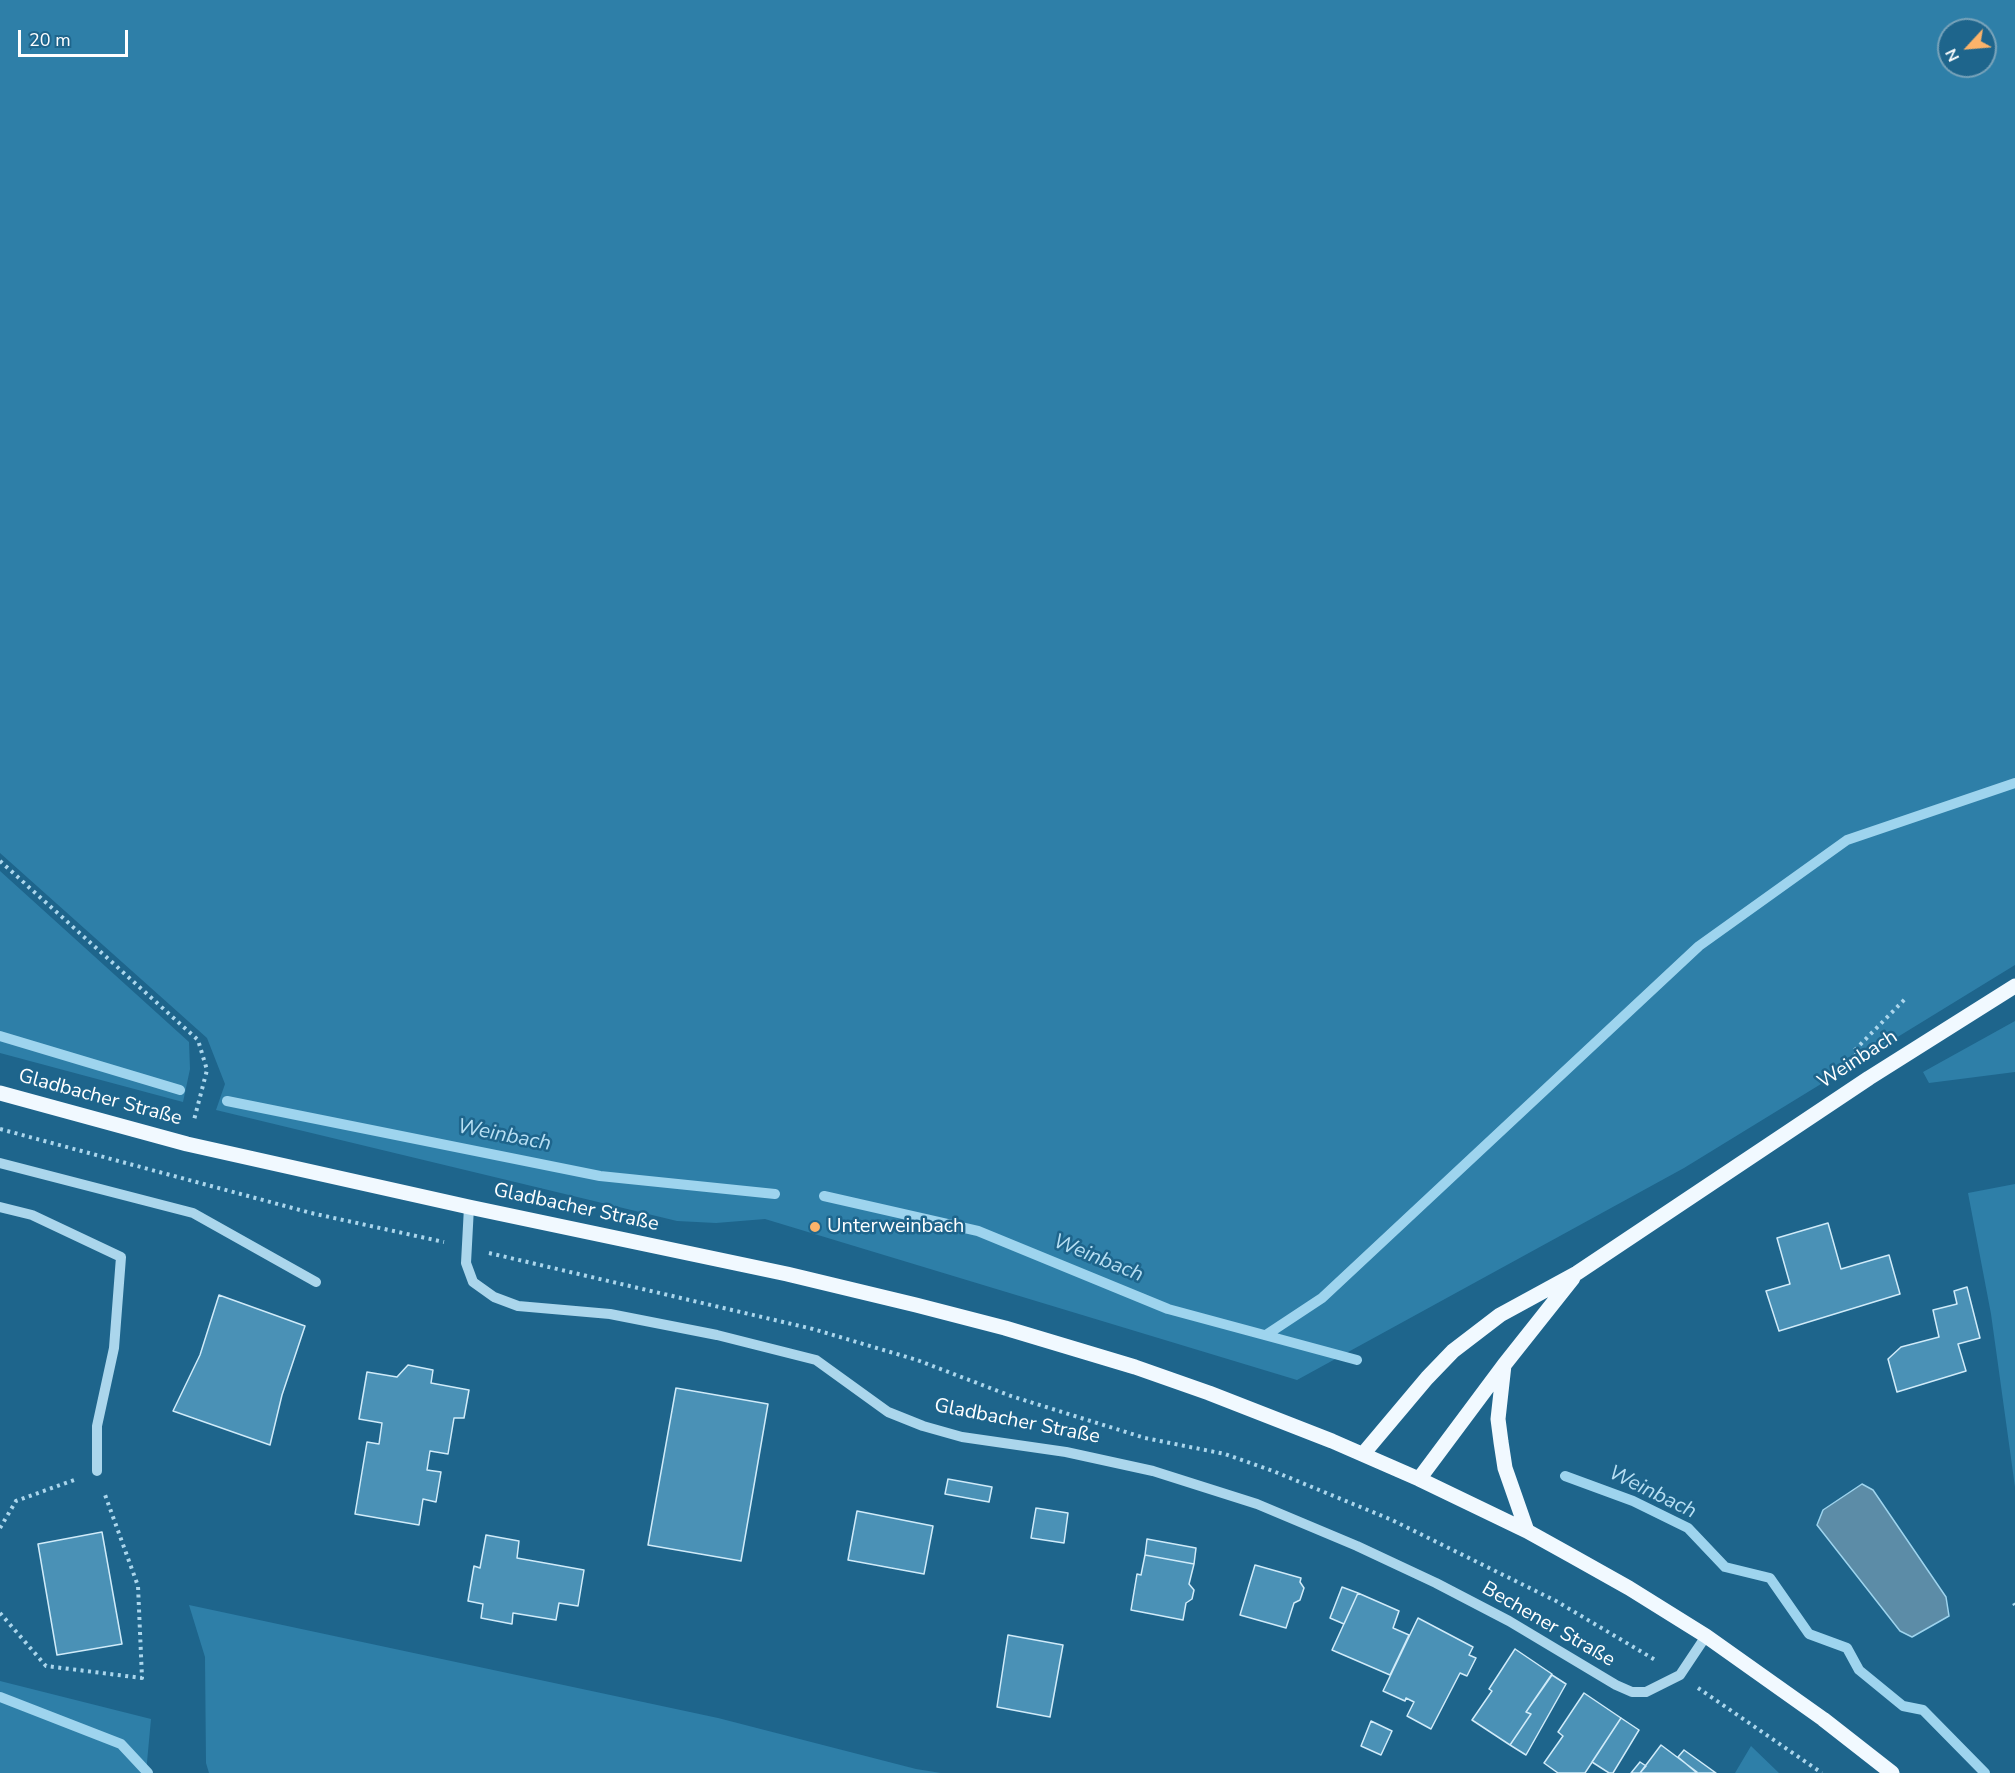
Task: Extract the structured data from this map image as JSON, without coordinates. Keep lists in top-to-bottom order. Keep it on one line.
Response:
{"streets":{"main road":["Weinbach","Gladbacher Straße"],"lane":["Bechener Straße"]},"crossings":[["Weinbach","Gladbacher Straße"],["Gladbacher Straße","Bechener Straße"]],"water":["Weinbach"],"places":["Unterweinbach"],"scale_bar":"20 m","north":"bottom left"}
